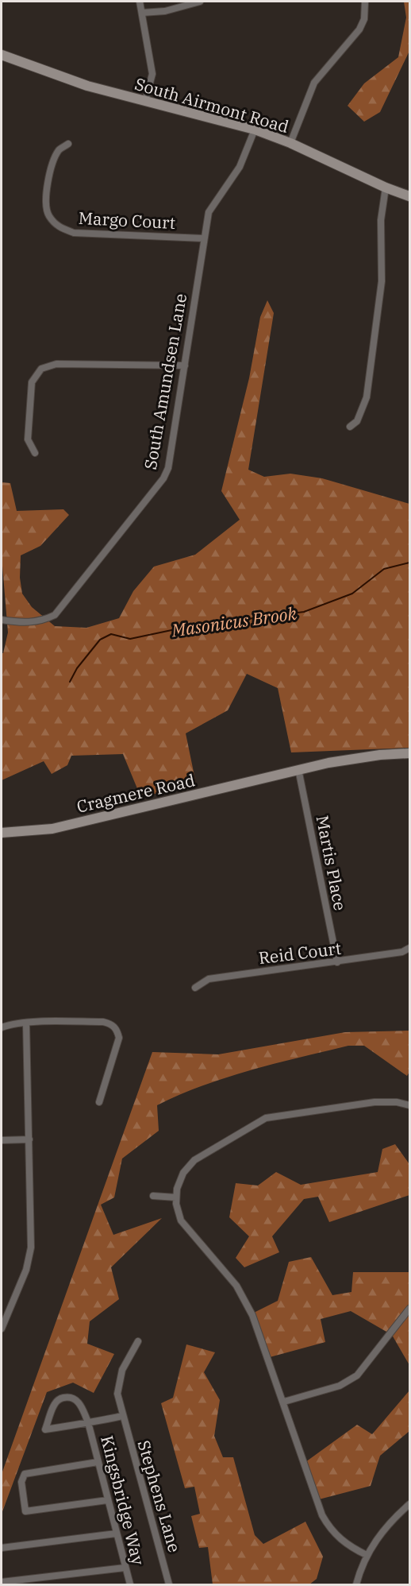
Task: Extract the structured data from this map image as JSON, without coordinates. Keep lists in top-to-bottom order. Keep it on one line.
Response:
{"streets":{"street":["South Airmont Road","Margo Court","South Amundsen Lane","Cragmere Road","Martis Place","Reid Court","Stephens Lane","Kingsbridge Way"]},"crossings":[["South Airmont Road","South Amundsen Lane"],["Margo Court","South Amundsen Lane"],["Cragmere Road","Martis Place"],["Martis Place","Reid Court"],["Stephens Lane","Kingsbridge Way"]],"water":["Masonicus Brook"]}
